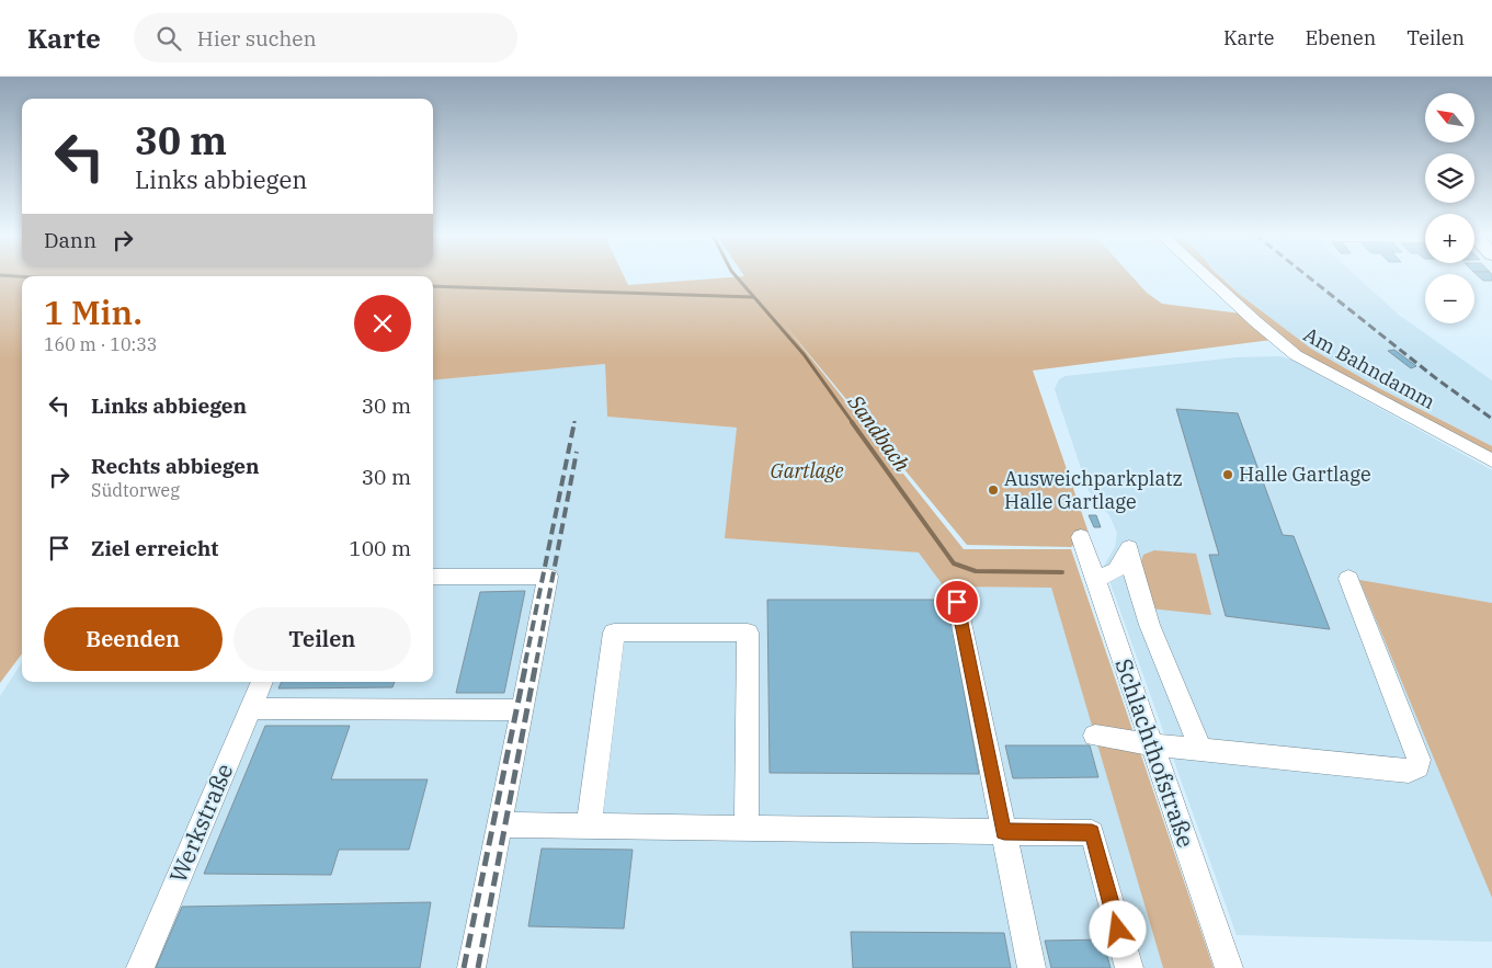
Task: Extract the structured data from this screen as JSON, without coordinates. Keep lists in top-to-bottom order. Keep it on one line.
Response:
{"streets":{"street":["Am Bahndamm","Schlachthofstraße","Werkstraße"]},"water":["Sandbach"],"parks":["Gartlage"],"places":["Halle Gartlage","Ausweichparkplatz Halle Gartlage"],"north":"top left","page":{"header":"Karte","search":"Hier suchen","nav":["Karte","Ebenen","Teilen"],"map_buttons":["+","−"],"turn":["30 m","Links abbiegen"],"then":"Dann","heading":["1 Min.","160 m · 10:33"],"list":[{"name":"Links abbiegen","value":"30 m"},{"name":"Rechts abbiegen","note":"Südtorweg","value":"30 m"},{"name":"Ziel erreicht","value":"100 m"}],"buttons":["Beenden","Teilen"]}}
